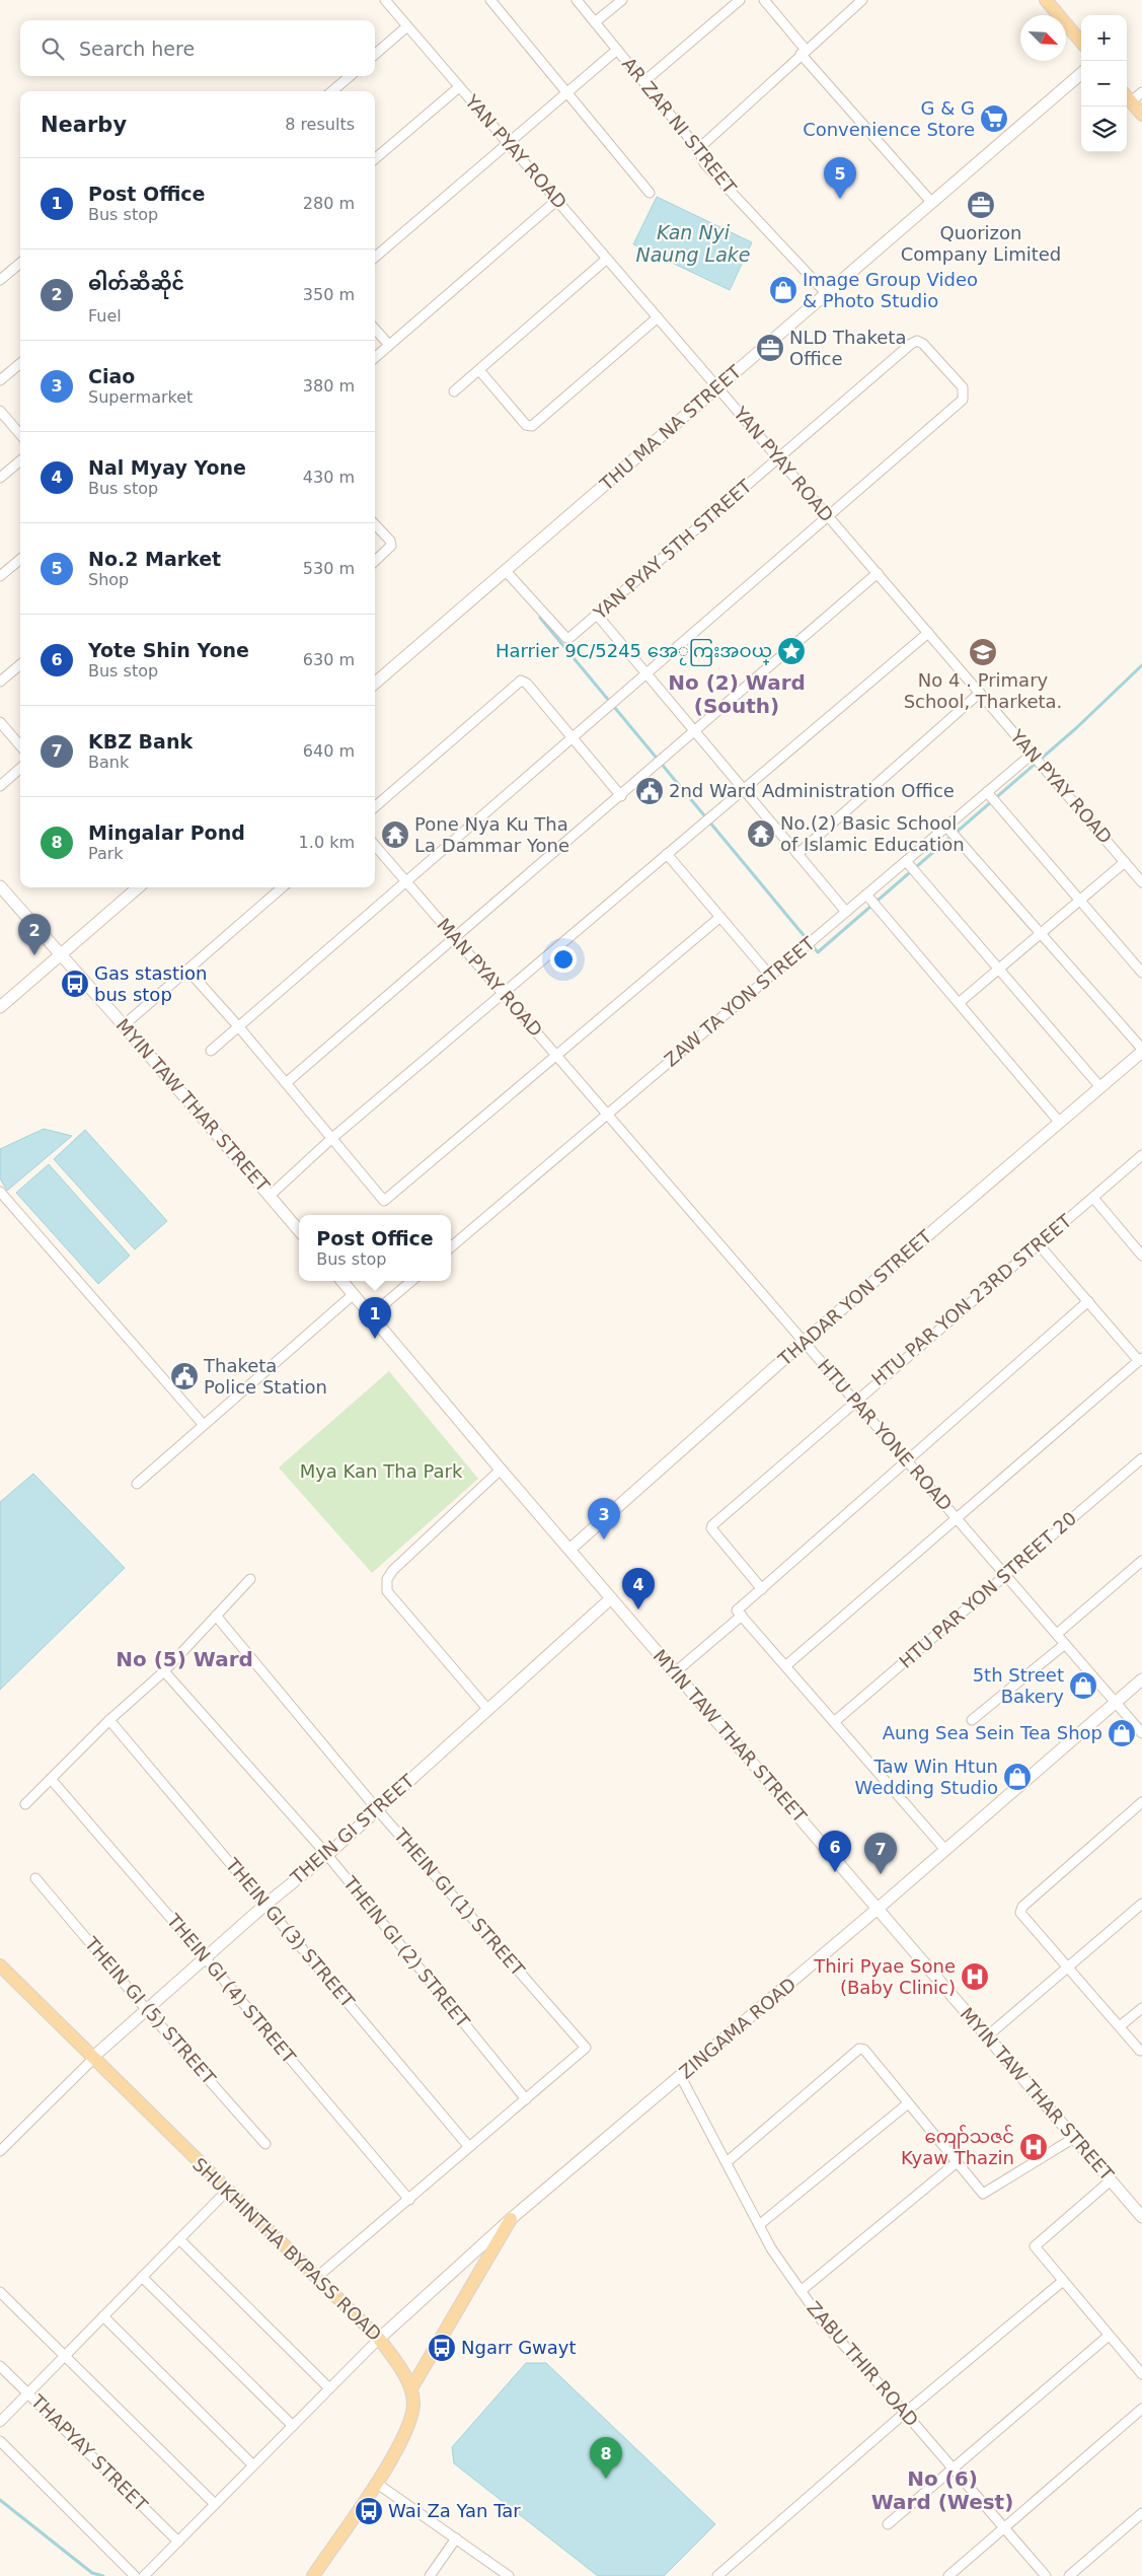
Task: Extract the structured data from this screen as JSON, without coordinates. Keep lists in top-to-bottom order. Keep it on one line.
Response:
{"streets":{"main road":["SHUKHINTHA BYPASS ROAD"],"street":["AR ZAR NI STREET","YAN PYAY ROAD","THU MA NA STREET","YAN PYAY 5TH STREET","MAN PYAY ROAD","ZAW TA YON STREET","MYIN TAW THAR STREET","THADAR YON STREET","HTU PAR YON 23RD STREET","HTU PAR YONE ROAD","HTU PAR YON STREET 20","THEIN GI STREET","THEIN GI (1) STREET","THEIN GI (3) STREET","THEIN GI (2) STREET","THEIN GI (4) STREET","THEIN GI (5) STREET","ZINGAMA ROAD","ZABU THIR ROAD","THAPYAY STREET"]},"crossings":[["AR ZAR NI STREET","THU MA NA STREET"],["YAN PYAY ROAD","THU MA NA STREET"],["YAN PYAY ROAD","YAN PYAY 5TH STREET"],["YAN PYAY ROAD","ZAW TA YON STREET"],["THU MA NA STREET","YAN PYAY 5TH STREET"],["MAN PYAY ROAD","ZAW TA YON STREET"],["MAN PYAY ROAD","HTU PAR YONE ROAD"],["ZAW TA YON STREET","HTU PAR YONE ROAD"],["MYIN TAW THAR STREET","THADAR YON STREET"],["MYIN TAW THAR STREET","THEIN GI STREET"],["MYIN TAW THAR STREET","ZINGAMA ROAD"],["THADAR YON STREET","HTU PAR YONE ROAD"],["HTU PAR YON 23RD STREET","HTU PAR YONE ROAD"],["HTU PAR YONE ROAD","HTU PAR YON STREET 20"],["HTU PAR YONE ROAD","ZINGAMA ROAD"],["THEIN GI STREET","THEIN GI (1) STREET"],["THEIN GI STREET","THEIN GI (3) STREET"],["THEIN GI STREET","THEIN GI (2) STREET"],["THEIN GI STREET","THEIN GI (4) STREET"],["THEIN GI STREET","THEIN GI (5) STREET"],["THEIN GI STREET","SHUKHINTHA BYPASS ROAD"],["THEIN GI (1) STREET","THEIN GI (2) STREET"],["ZINGAMA ROAD","SHUKHINTHA BYPASS ROAD"],["ZINGAMA ROAD","ZABU THIR ROAD"]],"districts":["No (2) Ward (South)","No (5) Ward","No (6) Ward (West)"],"water":["Kan Nyi Naung Lake"],"parks":["Mya Kan Tha Park"],"places":{"supermarket":["G & G Convenience Store"],"office":["Quorizon Company Limited","NLD Thaketa Office"],"shop":["Image Group Video & Photo Studio","5th Street Bakery","Aung Sea Sein Tea Shop","Taw Win Htun Wedding Studio"],"place":["Harrier 9C/5245 အေႂကြးအဝယ္"],"school or university":["No 4 . Primary School, Tharketa."],"public building":["2nd Ward Administration Office","Thaketa Police Station"],"temple":["No.(2) Basic School of Islamic Education","Pone Nya Ku Tha La Dammar Yone"],"bus stop":["Gas stastion bus stop","Ngarr Gwayt","Wai Za Yan Tar"],"hospital":["Thiri Pyae Sone (Baby Clinic)","ကျော်သဇင် Kyaw Thazin"]},"north":"bottom right","page":{"map_buttons":["+","−"],"search":"Search here","heading":["Nearby","8 results"],"pins":["5","2","1","3","4","6","7","8"],"list":[{"mark":"1","name":"Post Office","note":"Bus stop","value":"280 m"},{"mark":"2","name":"ဓါတ်ဆီဆိုင်","note":"Fuel","value":"350 m"},{"mark":"3","name":"Ciao","note":"Supermarket","value":"380 m"},{"mark":"4","name":"Nal Myay Yone","note":"Bus stop","value":"430 m"},{"mark":"5","name":"No.2 Market","note":"Shop","value":"530 m"},{"mark":"6","name":"Yote Shin Yone","note":"Bus stop","value":"630 m"},{"mark":"7","name":"KBZ Bank","note":"Bank","value":"640 m"},{"mark":"8","name":"Mingalar Pond","note":"Park","value":"1.0 km"}],"popup":["Post Office","Bus stop"]}}
